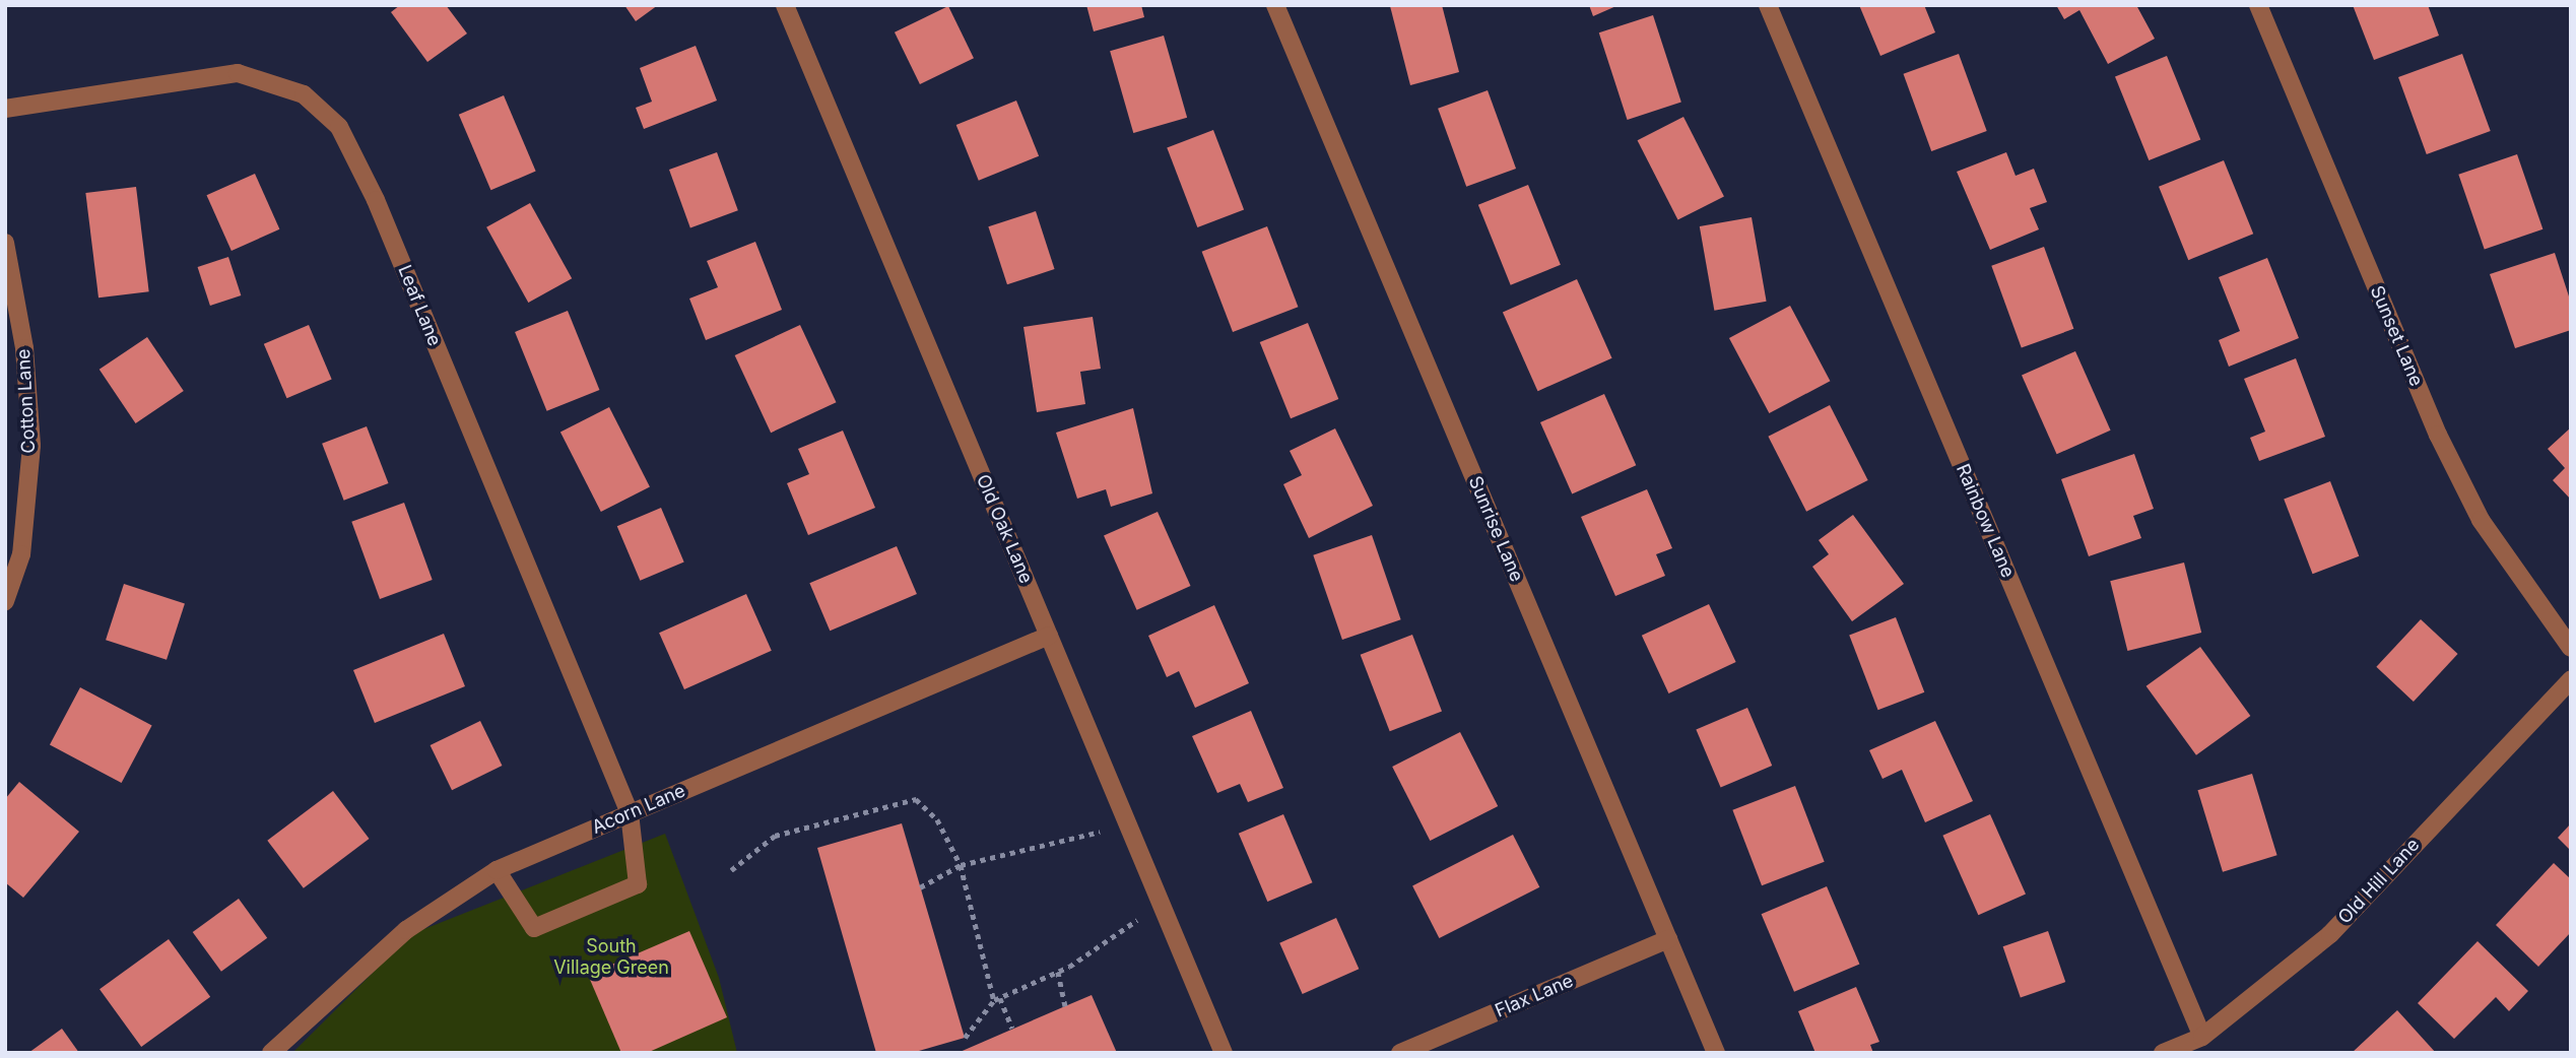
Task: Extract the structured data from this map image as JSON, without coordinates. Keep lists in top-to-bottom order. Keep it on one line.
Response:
{"streets":{"street":["Leaf Lane","Sunset Lane","Cotton Lane","Rainbow Lane","Old Oak Lane","Sunrise Lane","Acorn Lane","Old Hill Lane","Flax Lane"]},"crossings":[["Leaf Lane","Acorn Lane"],["Rainbow Lane","Old Hill Lane"],["Old Oak Lane","Acorn Lane"],["Sunrise Lane","Flax Lane"]],"parks":["South Village Green"]}
